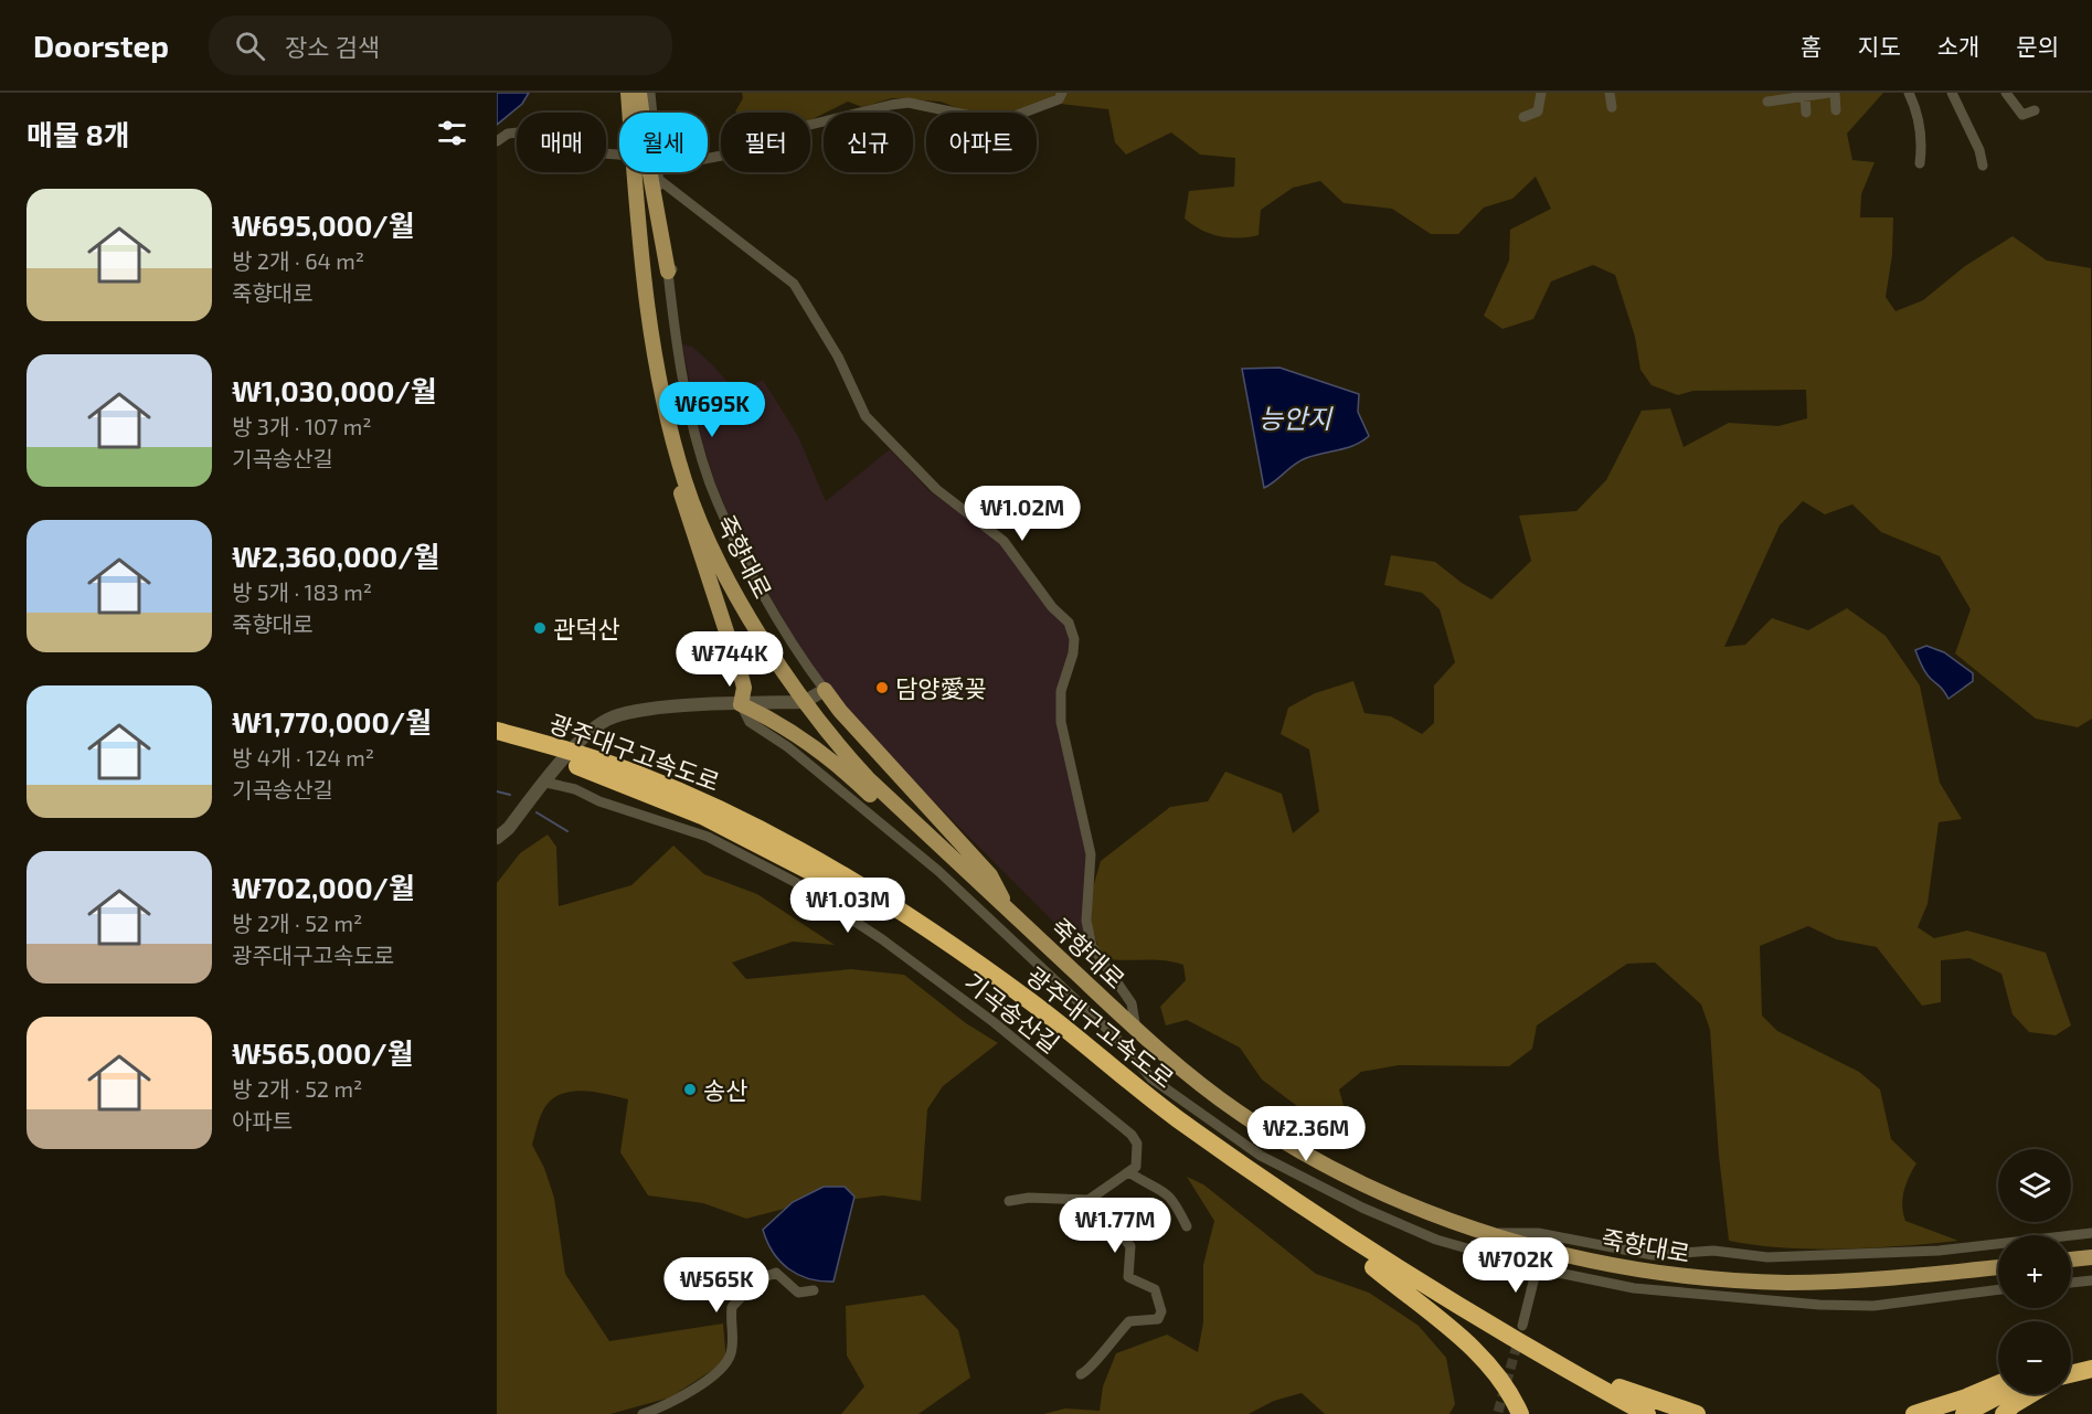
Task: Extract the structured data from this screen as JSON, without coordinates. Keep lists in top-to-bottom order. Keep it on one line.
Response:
{"streets":{"highway":["광주대구고속도로"],"main road":["죽향대로"],"street":["기곡송산길"]},"water":["능안지"],"places":["관덕산","담양愛꽂","송산"],"page":{"header":"Doorstep","search":"장소 검색","nav":["홈","지도","소개","문의"],"heading":"매물 8개","chip":["매매","월세","필터","신규","아파트"],"list":[{"name":"₩695,000/월","note":"방 2개 · 64 m² · 죽향대로"},{"name":"₩1,030,000/월","note":"방 3개 · 107 m² · 기곡송산길"},{"name":"₩2,360,000/월","note":"방 5개 · 183 m² · 죽향대로"},{"name":"₩1,770,000/월","note":"방 4개 · 124 m² · 기곡송산길"},{"name":"₩702,000/월","note":"방 2개 · 52 m² · 광주대구고속도로"},{"name":"₩565,000/월","note":"방 2개 · 52 m² · 아파트"}],"price":["₩695K","₩1.02M","₩744K","₩1.03M","₩2.36M","₩1.77M","₩702K","₩565K"],"map_buttons":["+","−"]}}
